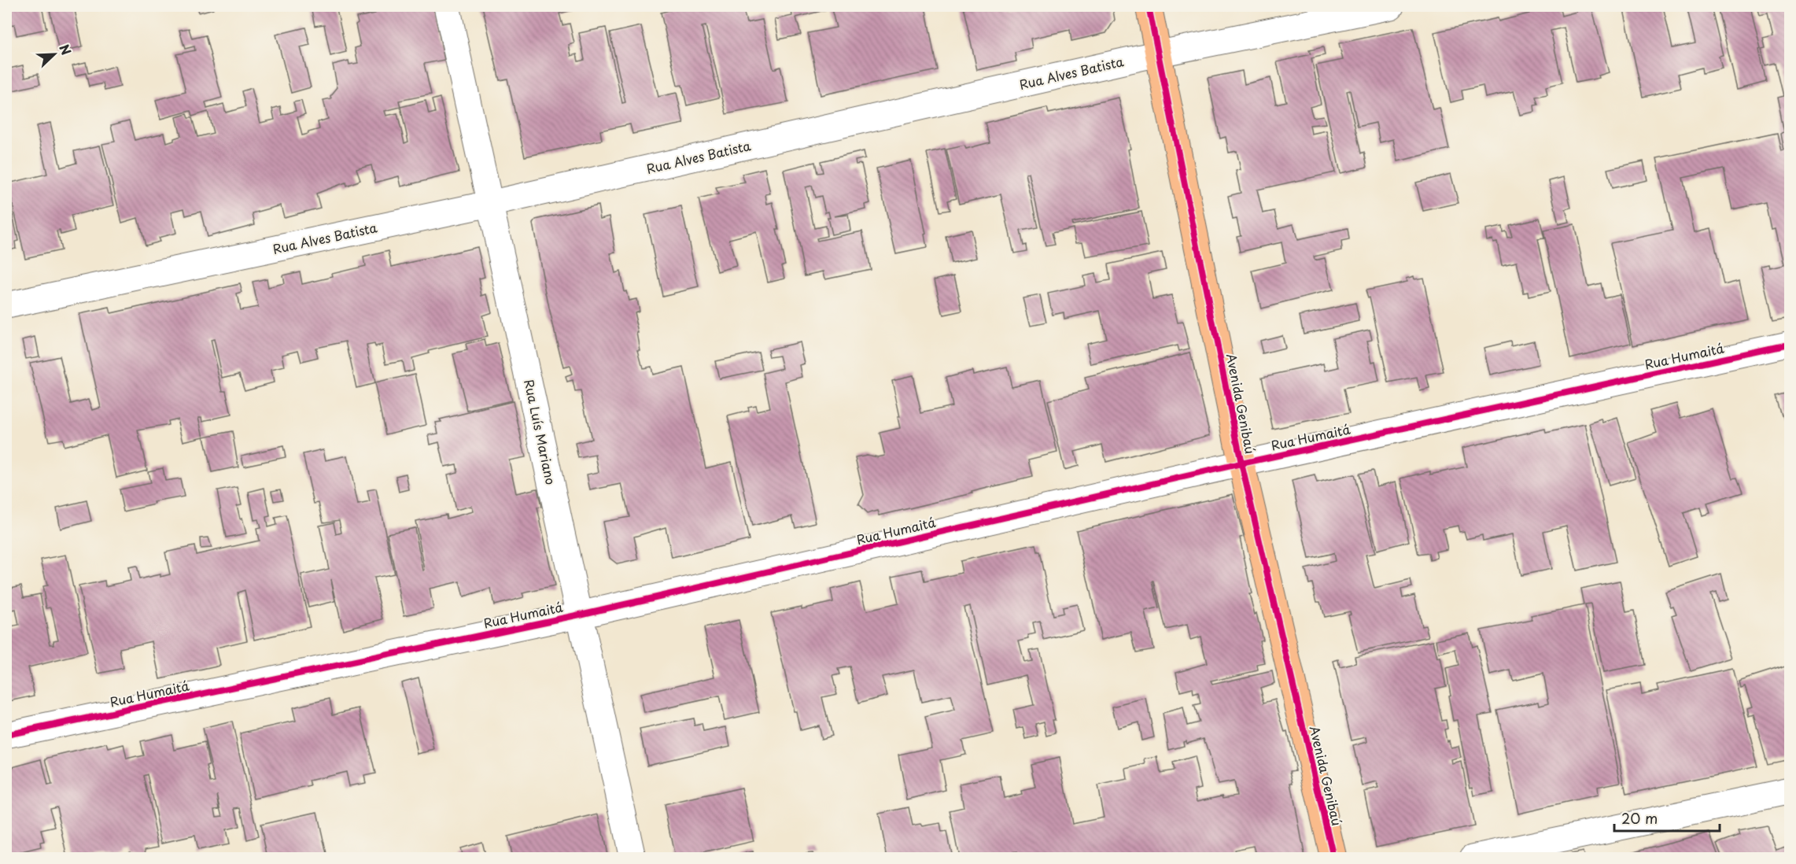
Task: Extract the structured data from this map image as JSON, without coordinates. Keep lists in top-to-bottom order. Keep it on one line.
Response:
{"streets":{"main road":["Avenida Genibaú"],"street":["Rua Alves Batista","Rua Humaitá","Rua Luís Mariano"]},"crossings":[["Rua Alves Batista","Avenida Genibaú"],["Rua Alves Batista","Rua Luís Mariano"],["Rua Humaitá","Avenida Genibaú"],["Rua Humaitá","Rua Luís Mariano"]],"scale_bar":"20 m","north":"top right"}
